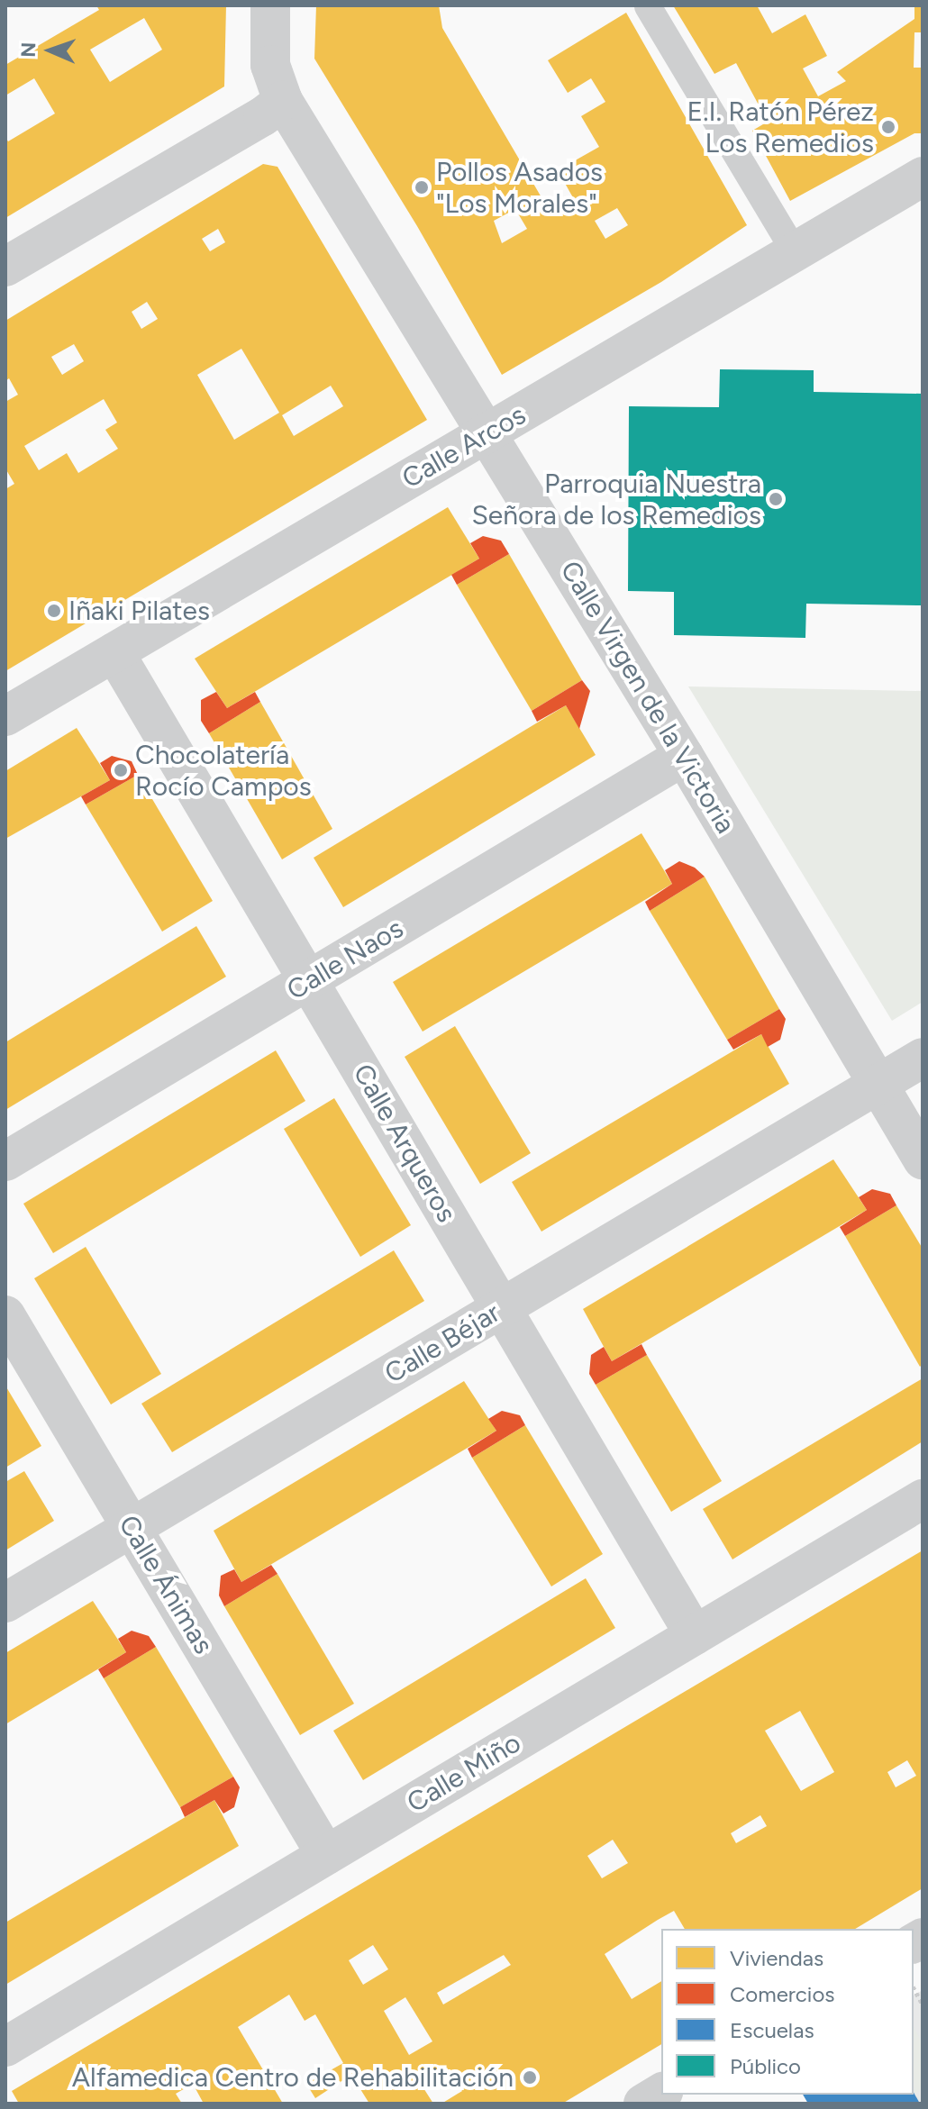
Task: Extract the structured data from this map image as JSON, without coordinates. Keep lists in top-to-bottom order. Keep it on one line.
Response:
{"streets":{"street":["Calle Arcos","Calle Virgen de la Victoria","Calle Naos","Calle Arqueros","Calle Béjar","Calle Ánimas","Calle Miño"]},"crossings":[["Calle Arcos","Calle Virgen de la Victoria"],["Calle Arcos","Calle Arqueros"],["Calle Virgen de la Victoria","Calle Naos"],["Calle Virgen de la Victoria","Calle Béjar"],["Calle Naos","Calle Arqueros"],["Calle Arqueros","Calle Béjar"],["Calle Arqueros","Calle Miño"],["Calle Béjar","Calle Ánimas"],["Calle Ánimas","Calle Miño"]],"places":["E.I. Ratón Pérez Los Remedios","Pollos Asados \"Los Morales\"","Parroquia Nuestra Señora de los Remedios","Iñaki Pilates","Chocolatería Rocío Campos","Alfamedica Centro de Rehabilitación"],"legend":["Viviendas","Comercios","Escuelas","Público"],"north":"left"}
